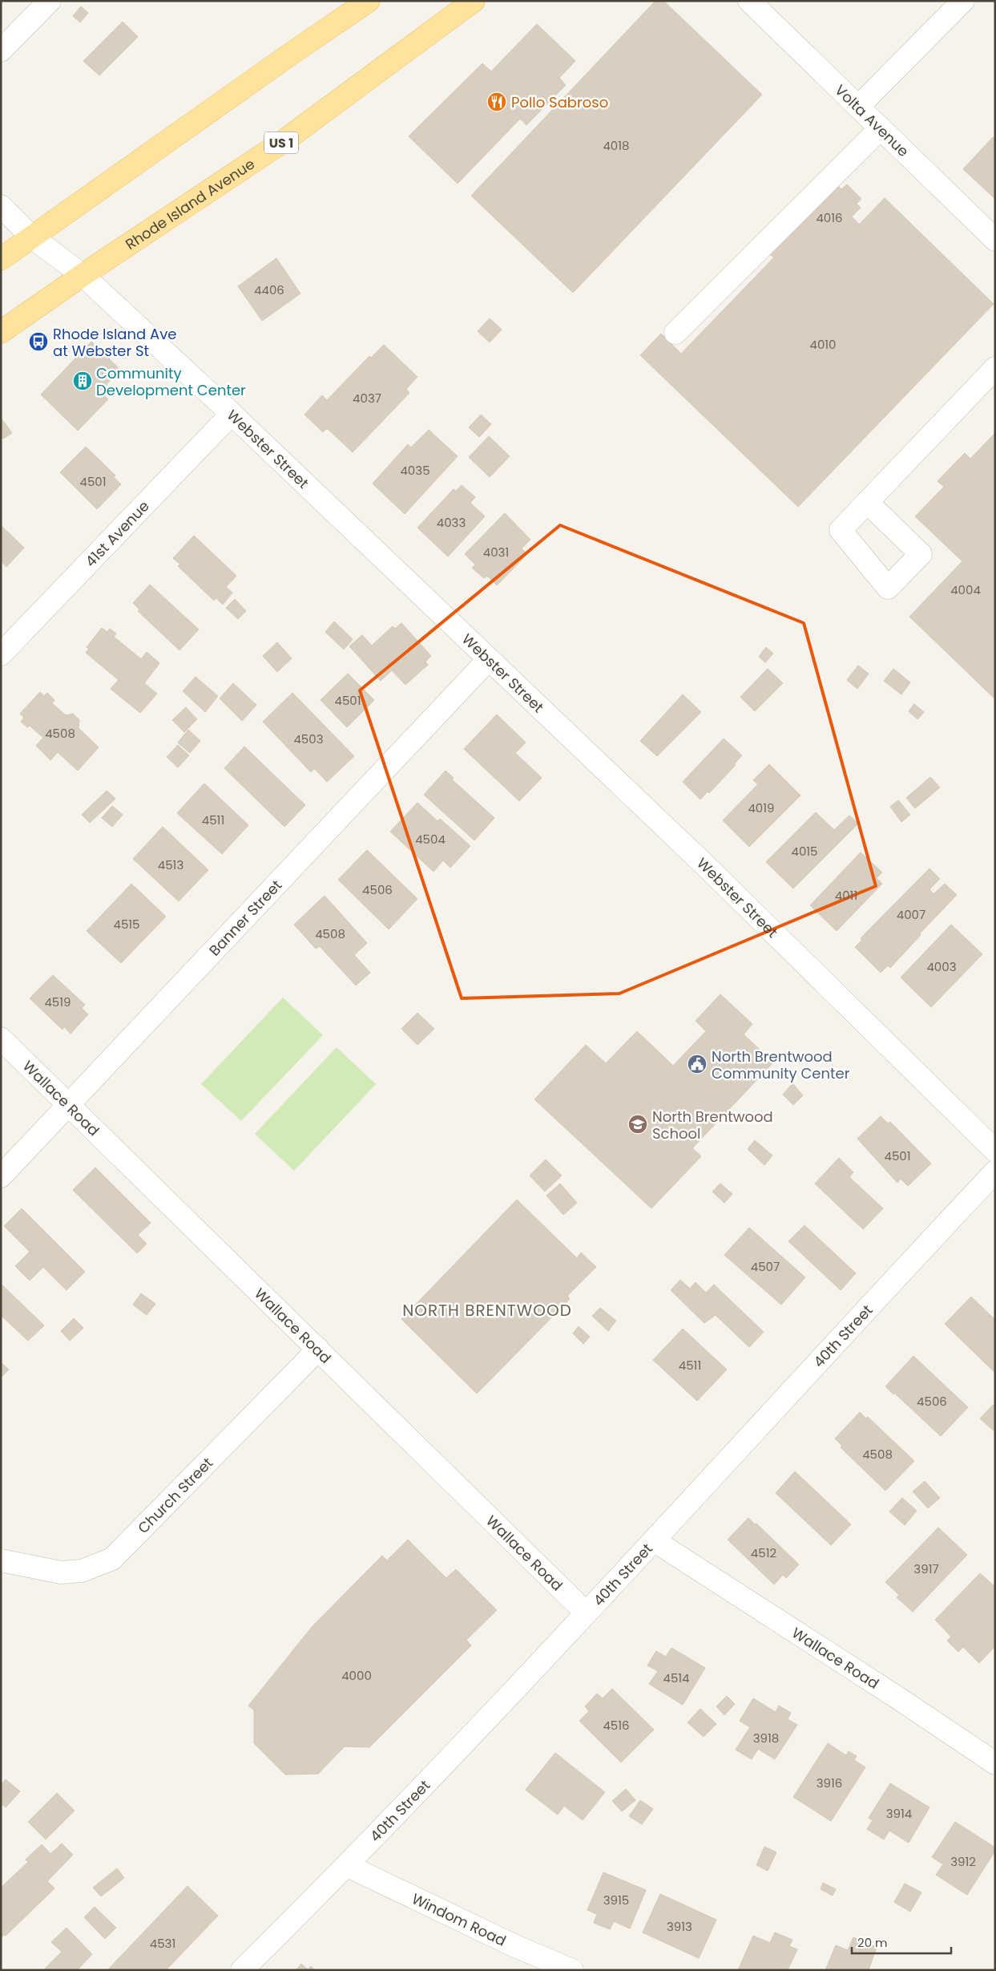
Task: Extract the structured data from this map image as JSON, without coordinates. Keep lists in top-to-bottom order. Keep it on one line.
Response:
{"streets":{"main road":["US 1","Rhode Island Avenue"],"street":["Volta Avenue","Webster Street","41st Avenue","Banner Street","Wallace Road","40th Street","Church Street","Windom Road"]},"crossings":[["Rhode Island Avenue","Webster Street"],["Webster Street","41st Avenue"],["Webster Street","Banner Street"],["Banner Street","Wallace Road"],["Wallace Road","40th Street"],["Wallace Road","Church Street"],["40th Street","Windom Road"]],"districts":["NORTH BRENTWOOD"],"places":{"restaurant":["Pollo Sabroso"],"bus stop":["Rhode Island Ave at Webster St"],"building":["Community Development Center"],"public building":["North Brentwood Community Center"],"school or university":["North Brentwood School"]},"house_numbers":["4018","4016","4406","4010","4037","4035","4501","4033","4031","4004","4501","4508","4503","4019","4511","4504","4015","4513","4506","4011","4007","4515","4508","4003","4519","4501","4507","4511","4506","4508","4512","3917","4000","4514","4516","3918","3916","3914","3912","3915","3913","4531"],"scale_bar":"20 m"}
